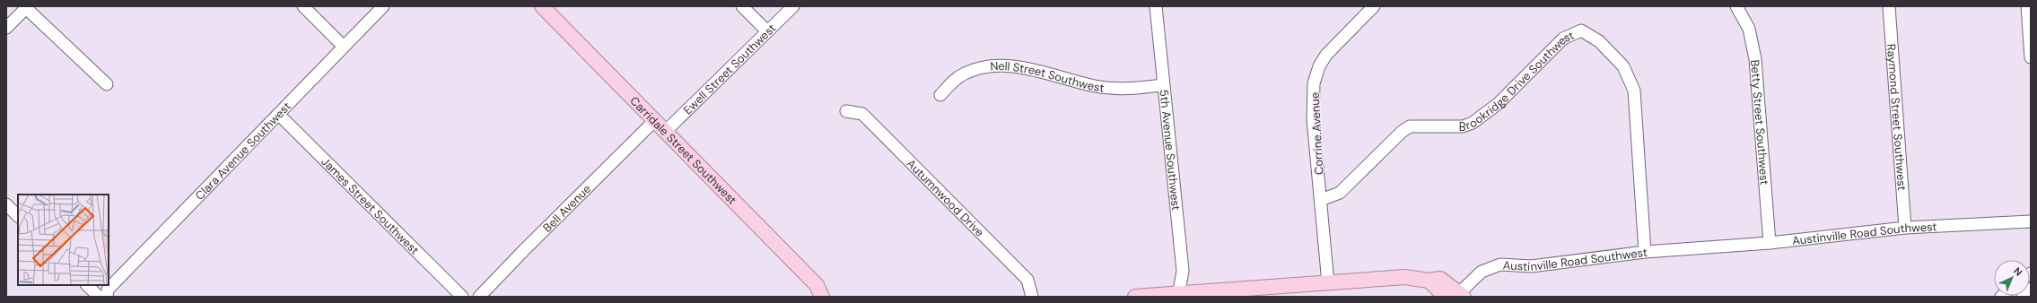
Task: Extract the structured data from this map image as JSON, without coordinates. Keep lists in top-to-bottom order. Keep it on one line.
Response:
{"streets":{"main road":["Carridale Street Southwest","Austinville Road Southwest"],"street":["Ewell Street Southwest","Nell Street Southwest","Brookridge Drive Southwest","Raymond Street Southwest","Betty Street Southwest","Corrine Avenue","Clara Avenue Southwest","5th Avenue Southwest","Autumnwood Drive","James Street Southwest","Bell Avenue"]},"crossings":[["Ewell Street Southwest","Carridale Street Southwest"],["Nell Street Southwest","5th Avenue Southwest"],["Brookridge Drive Southwest","Corrine Avenue"],["Brookridge Drive Southwest","Austinville Road Southwest"],["Raymond Street Southwest","Austinville Road Southwest"],["Betty Street Southwest","Austinville Road Southwest"],["Corrine Avenue","Austinville Road Southwest"],["Carridale Street Southwest","Bell Avenue"],["Clara Avenue Southwest","James Street Southwest"],["5th Avenue Southwest","Austinville Road Southwest"]],"north":"top right"}
